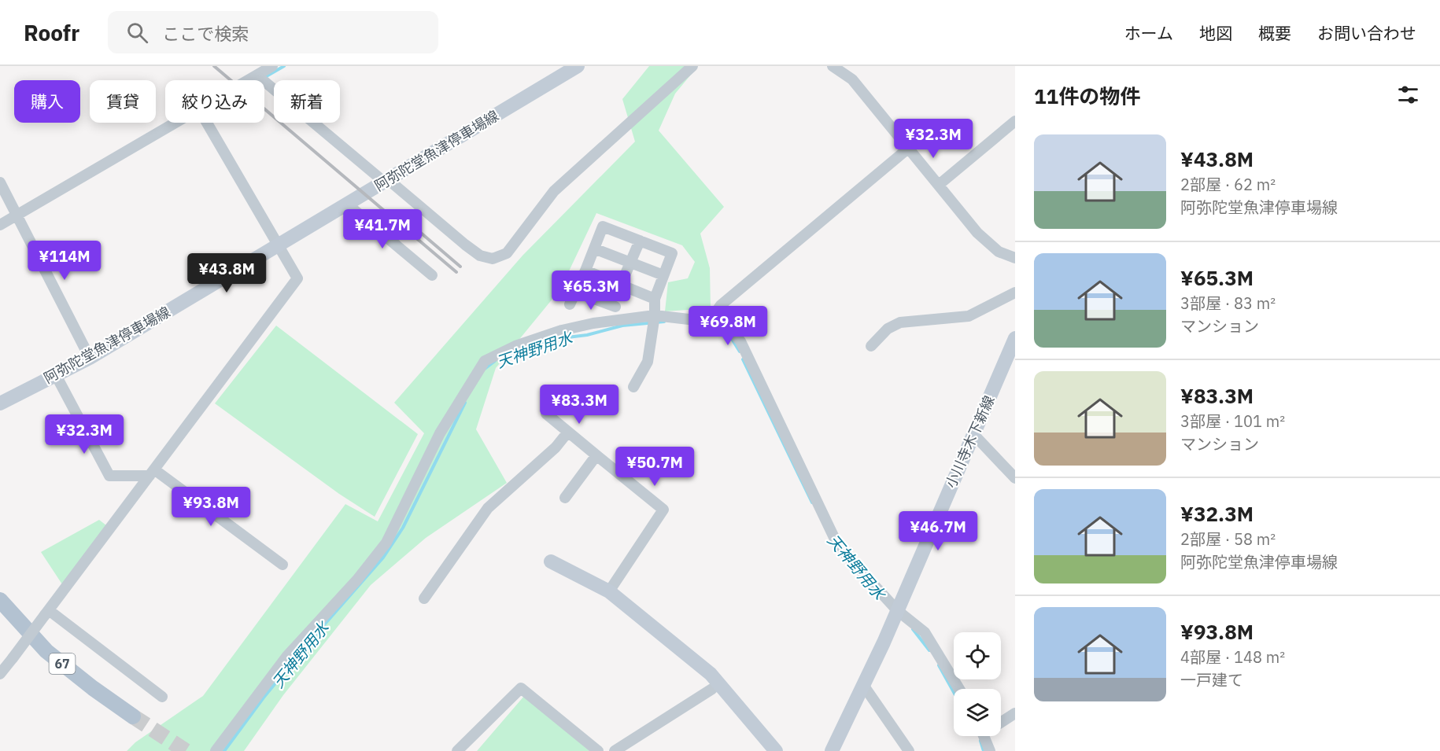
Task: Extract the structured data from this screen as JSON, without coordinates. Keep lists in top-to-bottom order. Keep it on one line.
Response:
{"streets":{"main road":["阿弥陀堂魚津停車場線","小川寺木下新線","67"]},"water":["天神野用水"],"page":{"header":"Roofr","search":"ここで検索","nav":["ホーム","地図","概要","お問い合わせ"],"heading":"11件の物件","chip":["購入","賃貸","絞り込み","新着"],"price":["¥32.3M","¥41.7M","¥114M","¥43.8M","¥65.3M","¥69.8M","¥83.3M","¥32.3M","¥50.7M","¥93.8M","¥46.7M"],"list":[{"name":"¥43.8M","note":"2部屋 · 62 m² · 阿弥陀堂魚津停車場線"},{"name":"¥65.3M","note":"3部屋 · 83 m² · マンション"},{"name":"¥83.3M","note":"3部屋 · 101 m² · マンション"},{"name":"¥32.3M","note":"2部屋 · 58 m² · 阿弥陀堂魚津停車場線"},{"name":"¥93.8M","note":"4部屋 · 148 m² · 一戸建て"}]}}
